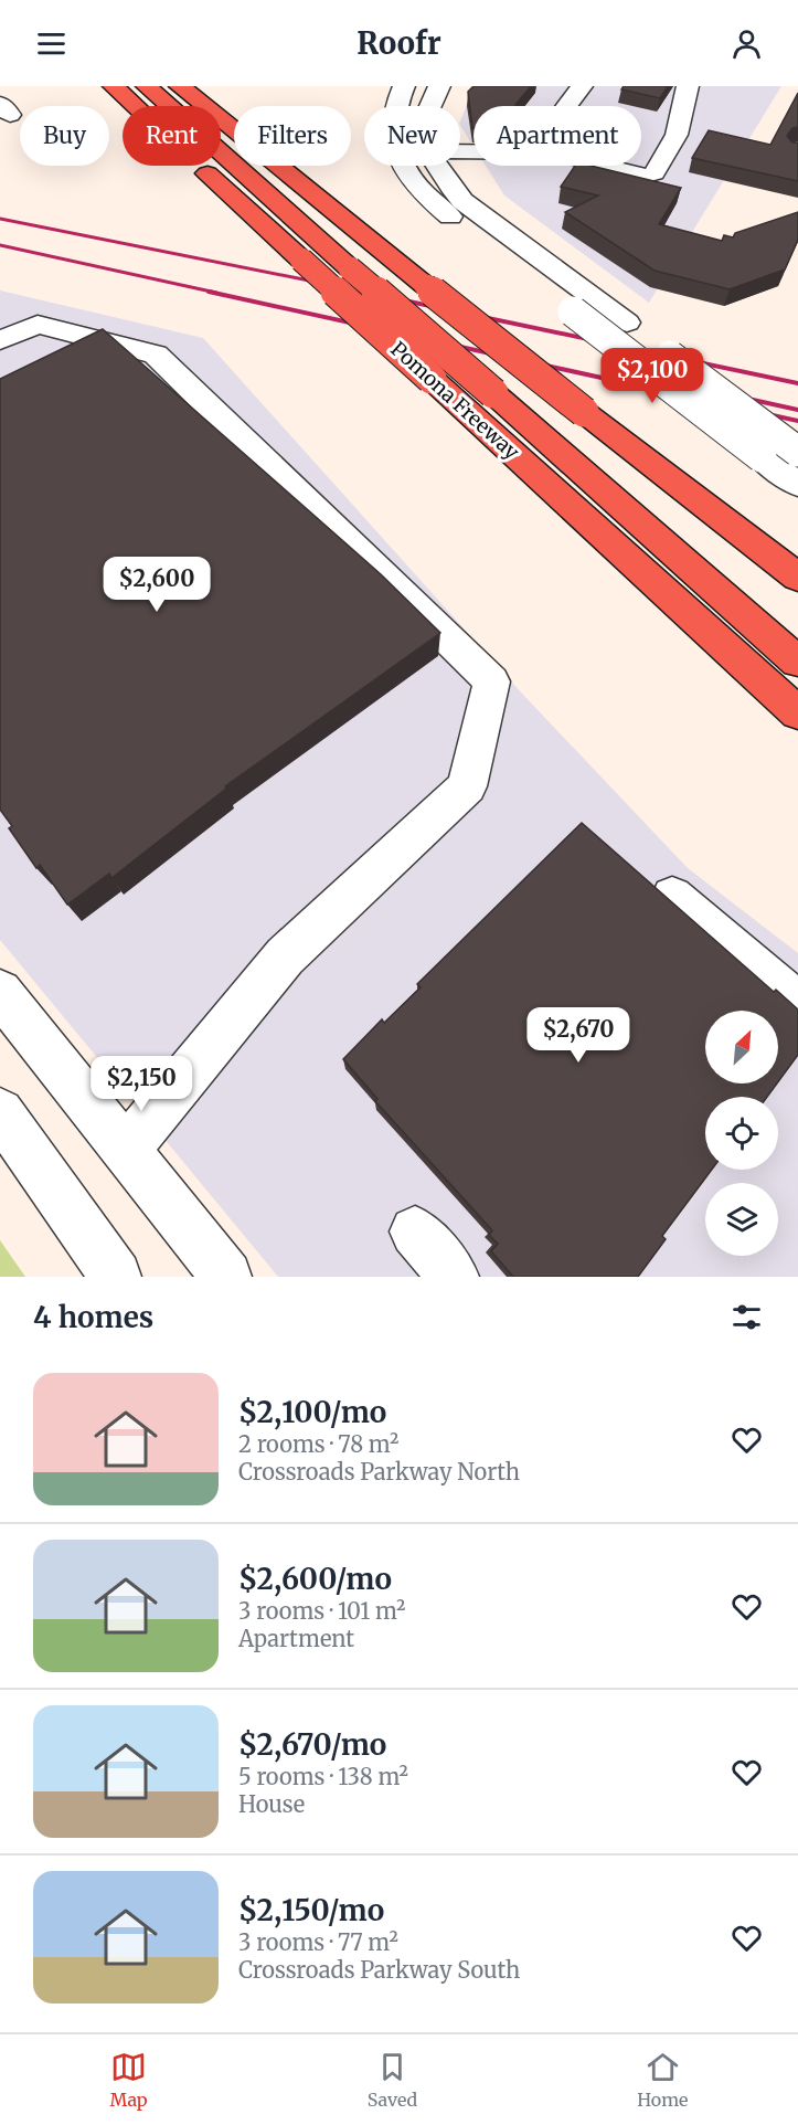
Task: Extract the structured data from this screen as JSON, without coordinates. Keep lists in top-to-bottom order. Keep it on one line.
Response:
{"streets":{"highway":["Pomona Freeway"]},"north":"top right","page":{"header":"Roofr","chip":["Buy","Rent","Filters","New","Apartment"],"price":["$2,100","$2,600","$2,670","$2,150"],"heading":"4 homes","list":[{"name":"$2,100/mo","note":"2 rooms · 78 m² · Crossroads Parkway North"},{"name":"$2,600/mo","note":"3 rooms · 101 m² · Apartment"},{"name":"$2,670/mo","note":"5 rooms · 138 m² · House"},{"name":"$2,150/mo","note":"3 rooms · 77 m² · Crossroads Parkway South"}],"tabs":["Map","Saved","Home"]}}
